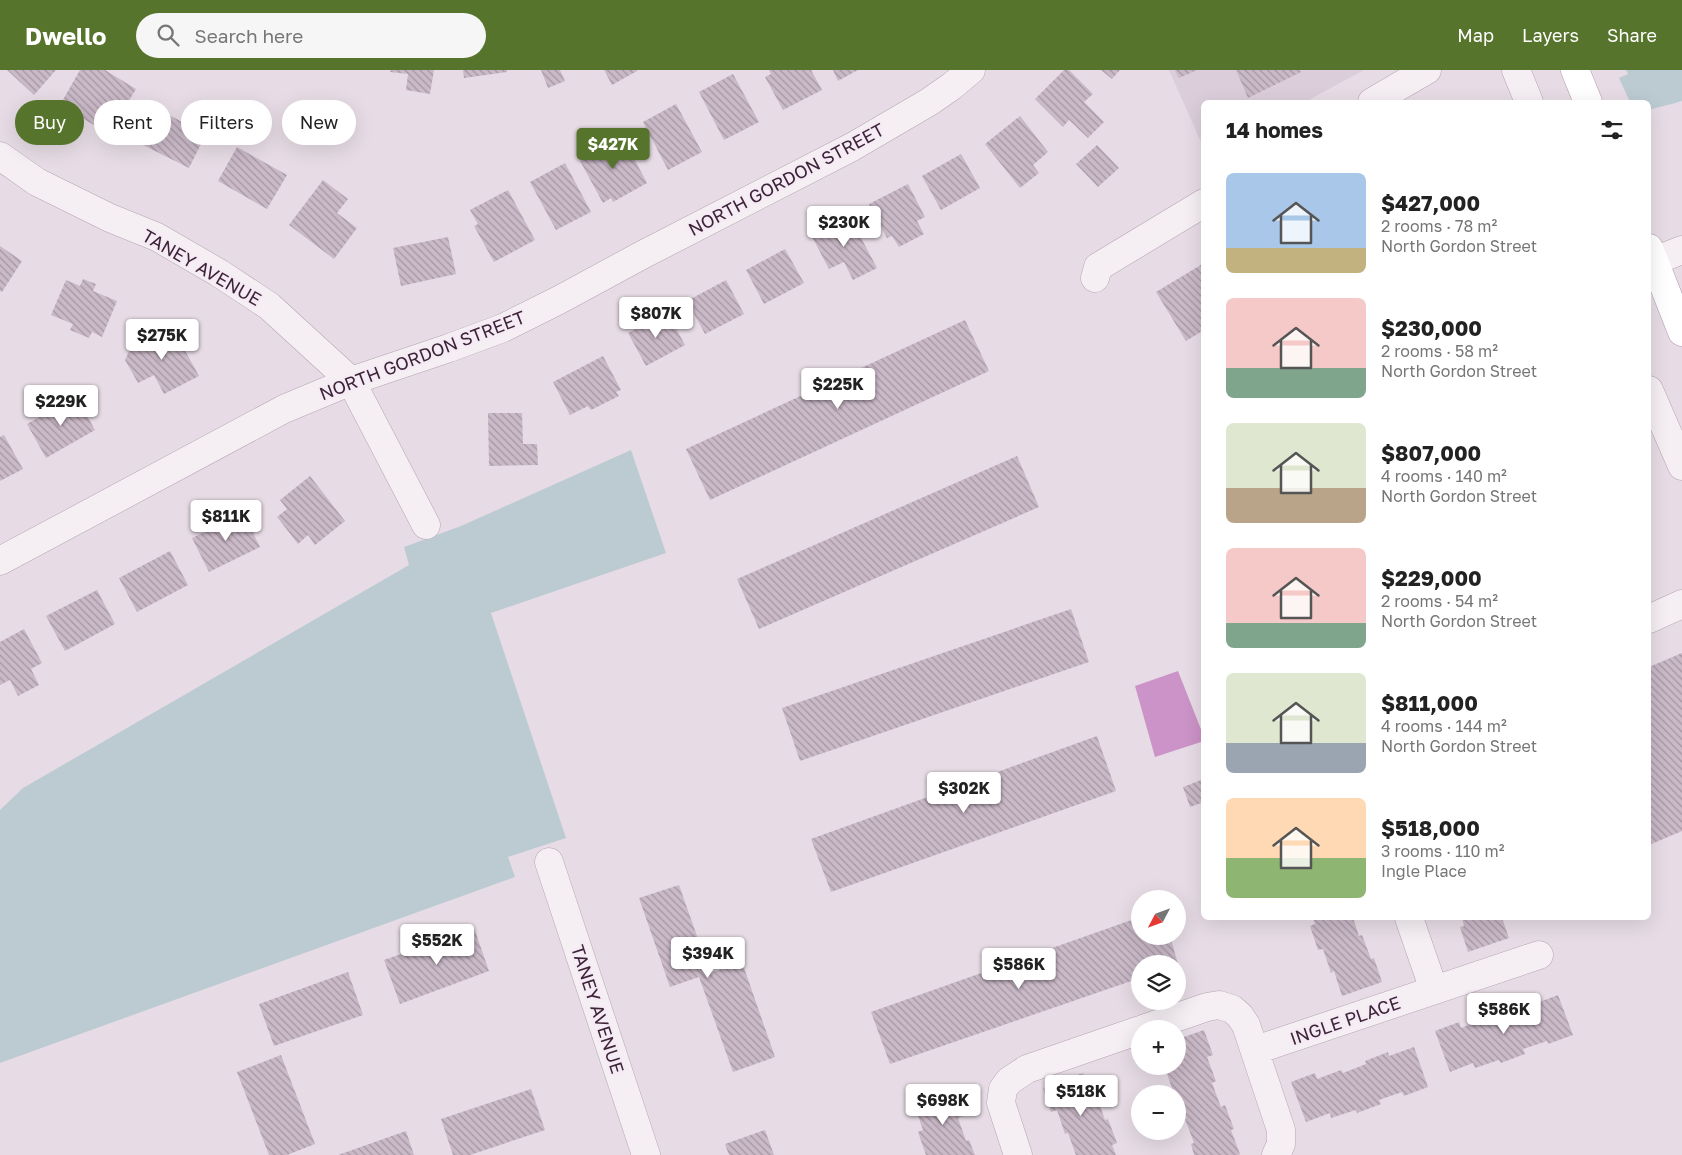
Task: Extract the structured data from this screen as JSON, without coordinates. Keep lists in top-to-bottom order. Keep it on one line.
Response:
{"streets":{"street":["NORTH GORDON STREET","TANEY AVENUE","INGLE PLACE"]},"crossings":[["NORTH GORDON STREET","TANEY AVENUE"]],"north":"bottom left","page":{"header":"Dwello","search":"Search here","nav":["Map","Layers","Share"],"chip":["Buy","Rent","Filters","New"],"heading":"14 homes","price":["$427K","$230K","$807K","$275K","$225K","$229K","$811K","$302K","$552K","$394K","$586K","$586K","$518K","$698K"],"list":[{"name":"$427,000","note":"2 rooms · 78 m² · North Gordon Street"},{"name":"$230,000","note":"2 rooms · 58 m² · North Gordon Street"},{"name":"$807,000","note":"4 rooms · 140 m² · North Gordon Street"},{"name":"$229,000","note":"2 rooms · 54 m² · North Gordon Street"},{"name":"$811,000","note":"4 rooms · 144 m² · North Gordon Street"},{"name":"$518,000","note":"3 rooms · 110 m² · Ingle Place"}],"map_buttons":["+","−"]}}
